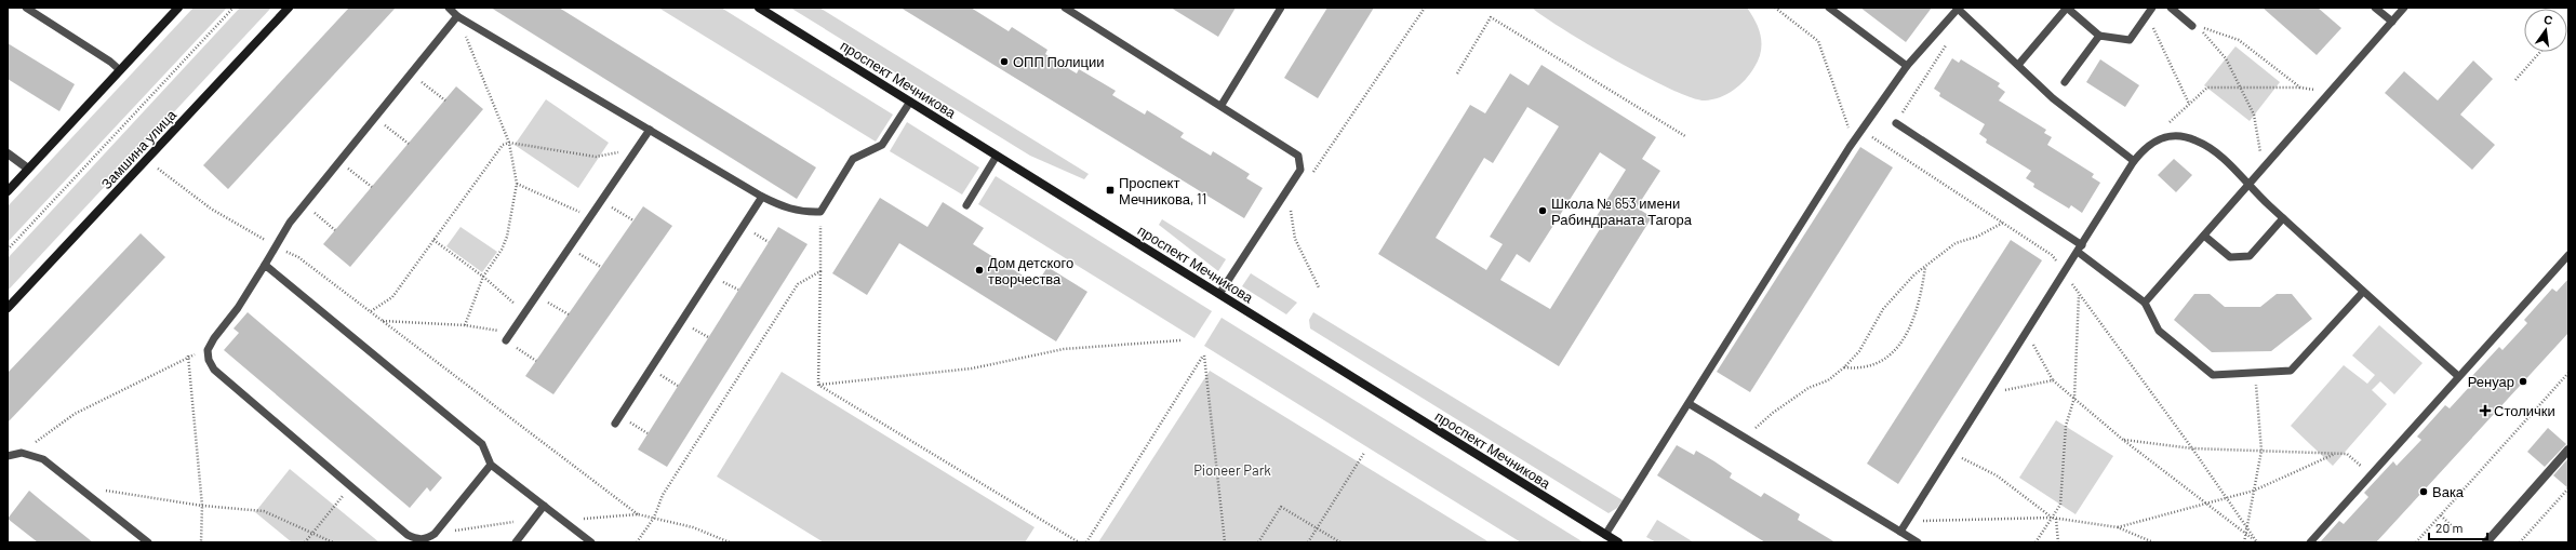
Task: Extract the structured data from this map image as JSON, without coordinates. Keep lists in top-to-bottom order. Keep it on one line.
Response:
{"streets":{"street":["проспект Мечникова","Замшина улица"]},"parks":["Pioneer Park"],"places":{"other":["ОПП Полиции","Школа № 653 имени Рабиндраната Тагора","Дом детского творчества","Ренуар","Вака"],"transit":["Проспект Мечникова, 11"],"health":["Столички"]},"scale_bar":"20 m","north":"top"}
